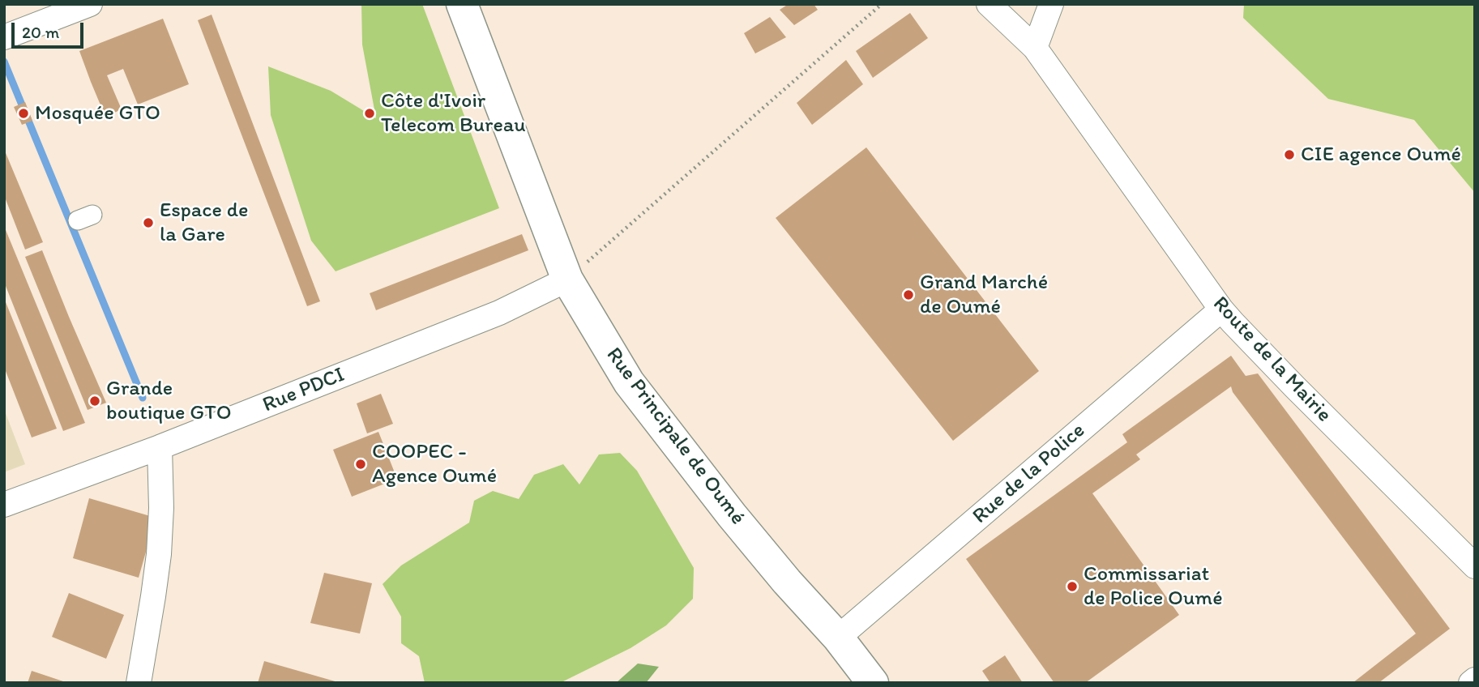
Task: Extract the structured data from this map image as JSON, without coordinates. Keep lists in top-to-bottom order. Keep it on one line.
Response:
{"streets":{"main road":["Rue Principale de Oumé"],"street":["Route de la Mairie","Rue PDCI","Rue de la Police"]},"crossings":[["Route de la Mairie","Rue de la Police"],["Rue PDCI","Rue Principale de Oumé"],["Rue Principale de Oumé","Rue de la Police"]],"places":["Mosquée GTO","Côte d'Ivoir Telecom Bureau","CIE agence Oumé","Espace de la Gare","Grand Marché de Oumé","Grande boutique GTO","COOPEC - Agence Oumé","Commissariat de Police Oumé"],"scale_bar":"20 m"}
